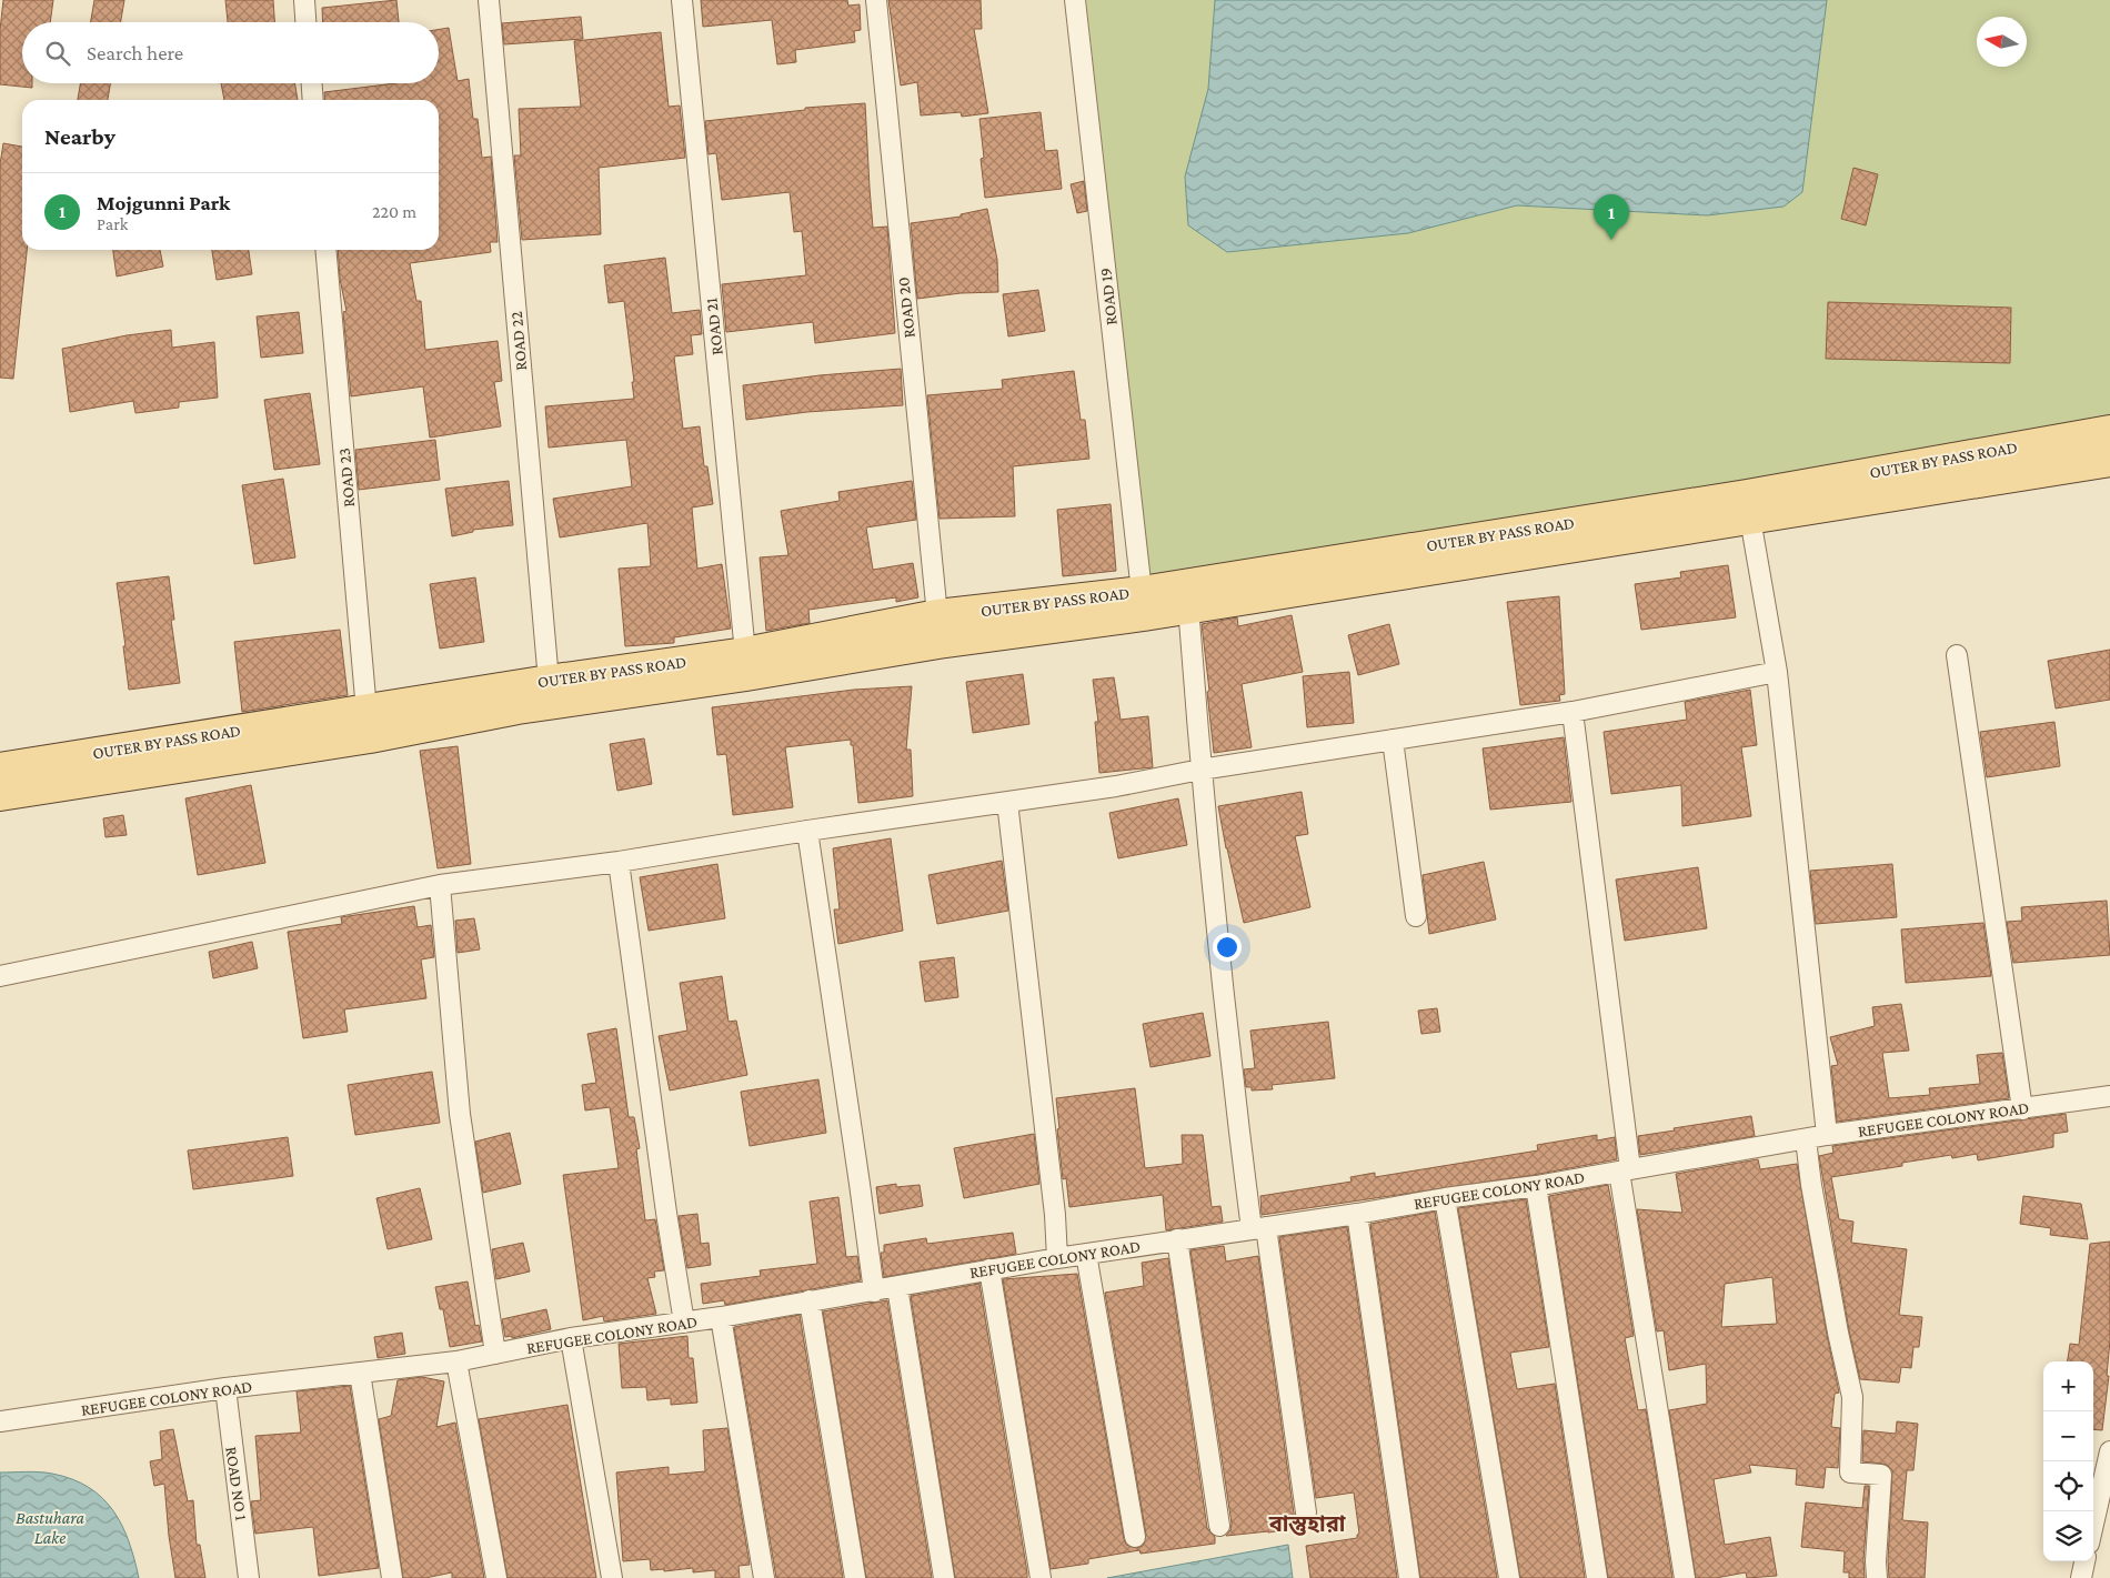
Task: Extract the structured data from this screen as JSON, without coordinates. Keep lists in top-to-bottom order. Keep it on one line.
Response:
{"streets":{"main road":["OUTER BY PASS ROAD"],"street":["ROAD 19","ROAD 20","ROAD 21","ROAD 22","ROAD 23","REFUGEE COLONY ROAD","ROAD NO 1"]},"crossings":[["ROAD 19","OUTER BY PASS ROAD"],["ROAD 20","OUTER BY PASS ROAD"],["ROAD 21","OUTER BY PASS ROAD"],["ROAD 22","OUTER BY PASS ROAD"],["OUTER BY PASS ROAD","ROAD 23"],["REFUGEE COLONY ROAD","ROAD NO 1"]],"districts":["বাস্তুহারা"],"water":["Bastuhara Lake"],"north":"left","page":{"search":"Search here","heading":"Nearby","list":[{"mark":"1","name":"Mojgunni Park","note":"Park","value":"220 m"}],"pins":"1","map_buttons":["+","−"]}}
